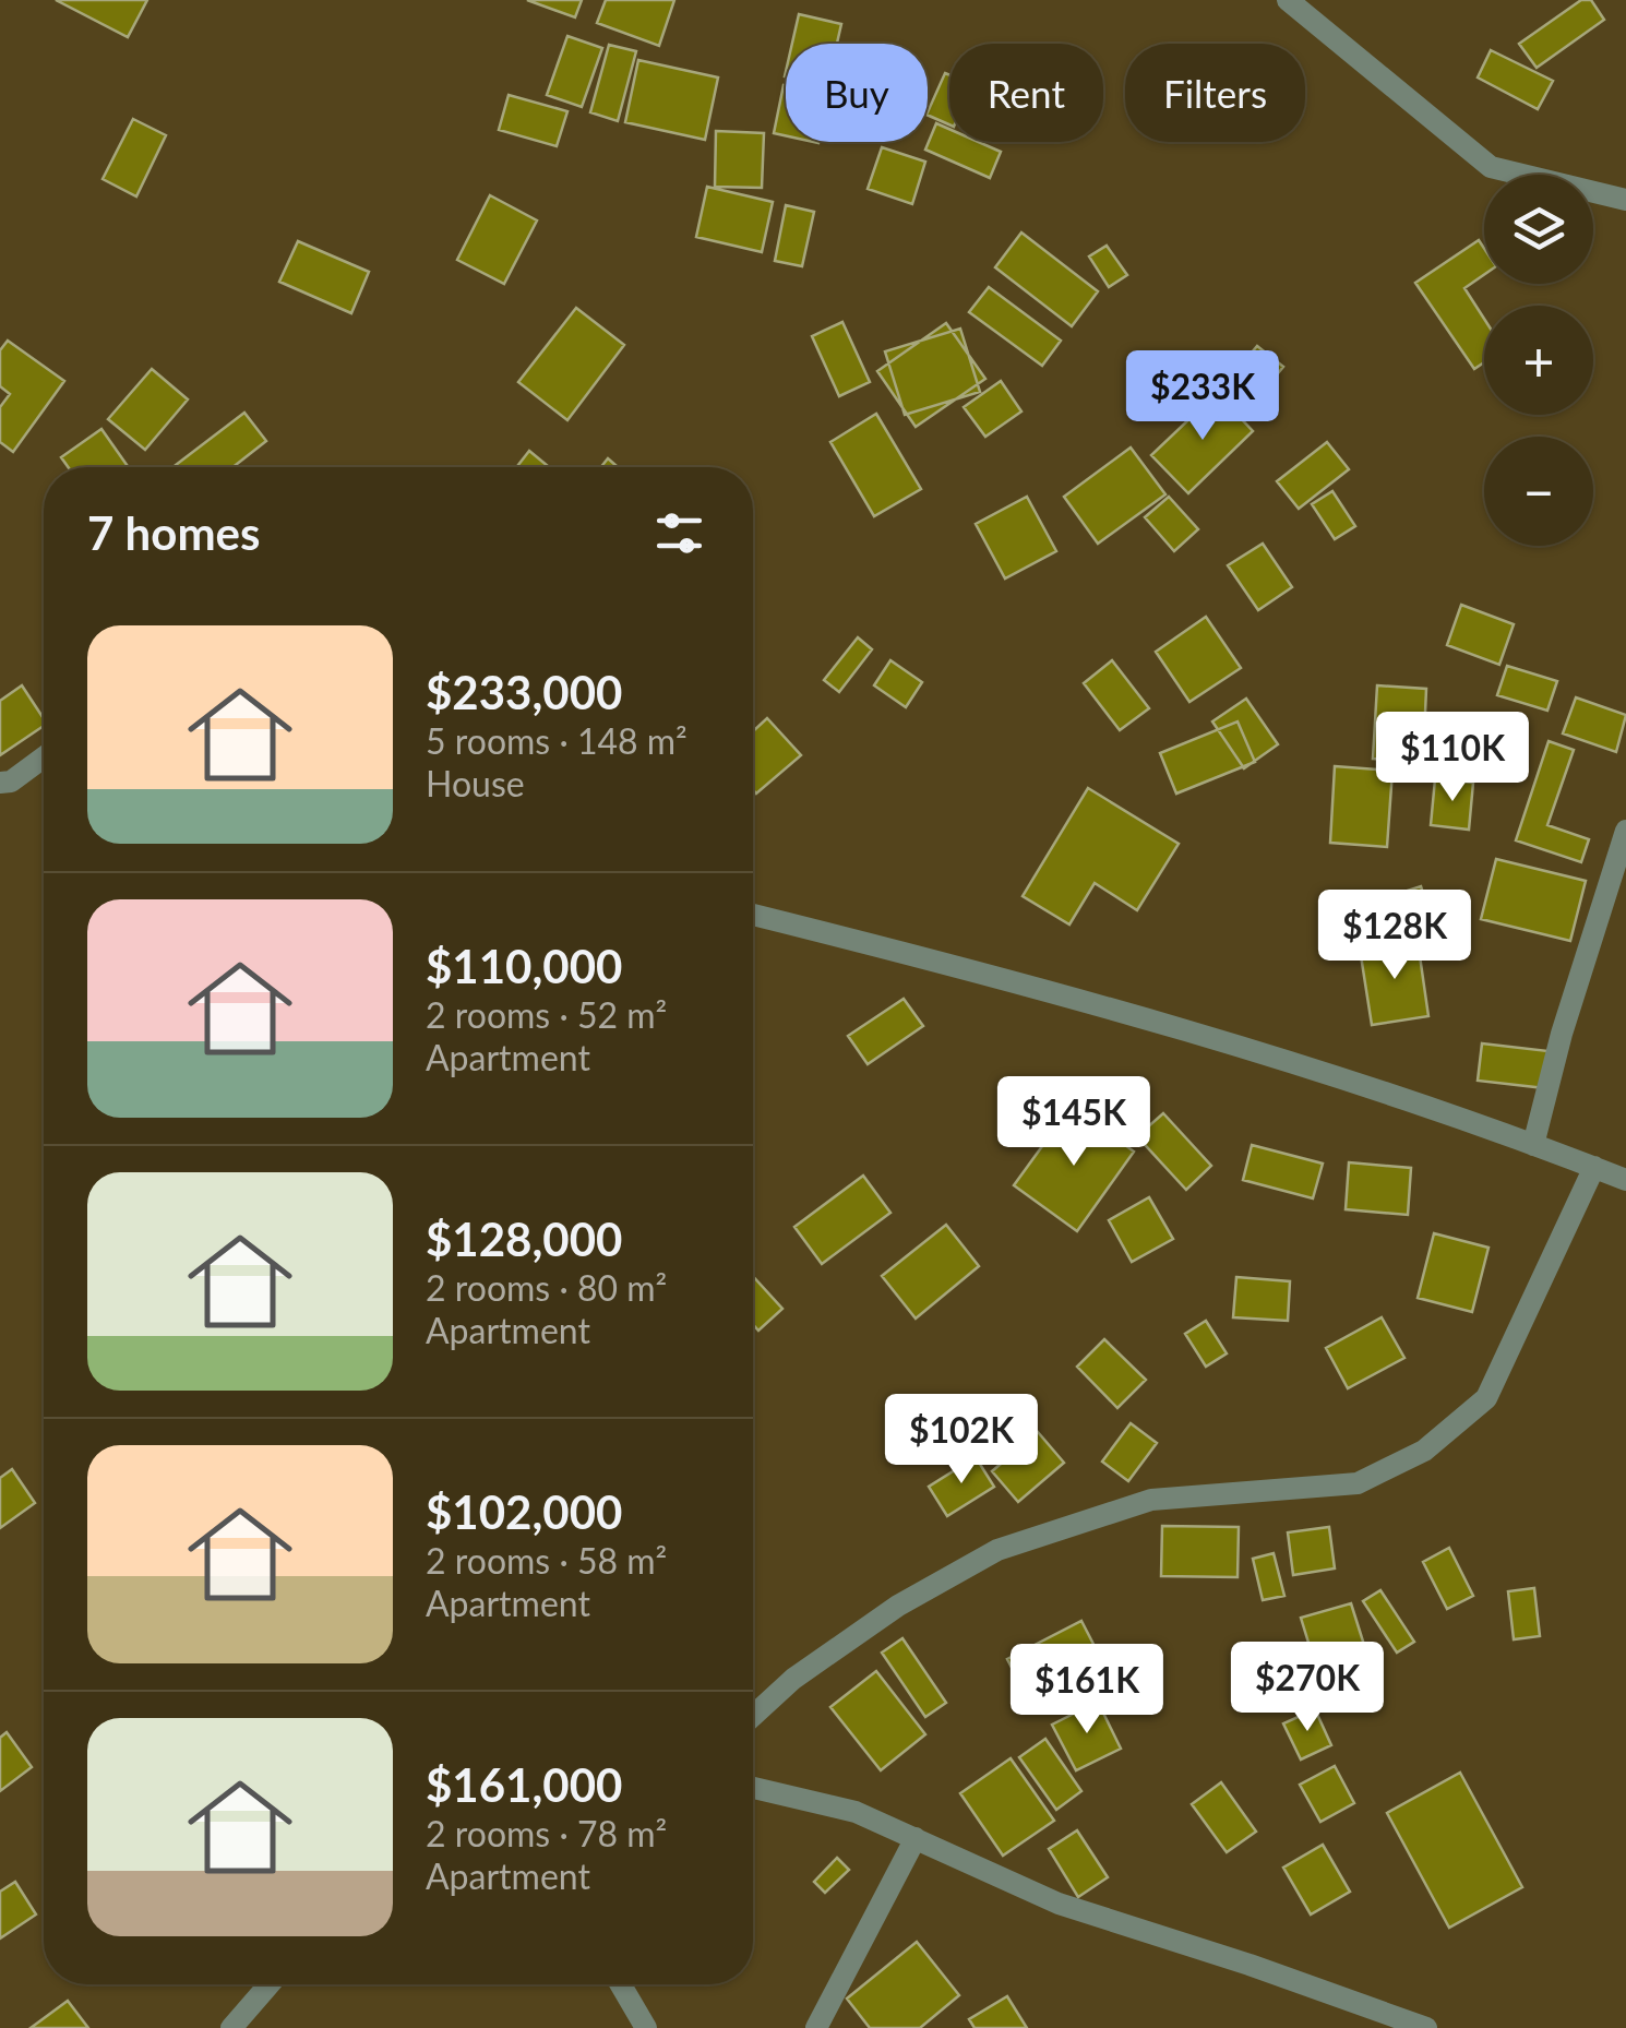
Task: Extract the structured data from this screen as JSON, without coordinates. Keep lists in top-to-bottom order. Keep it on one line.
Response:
{"page":{"chip":["Buy","Rent","Filters"],"map_buttons":["+","−"],"price":["$233K","$110K","$128K","$145K","$102K","$270K","$161K"],"heading":"7 homes","list":[{"name":"$233,000","note":"5 rooms · 148 m² · House"},{"name":"$110,000","note":"2 rooms · 52 m² · Apartment"},{"name":"$128,000","note":"2 rooms · 80 m² · Apartment"},{"name":"$102,000","note":"2 rooms · 58 m² · Apartment"},{"name":"$161,000","note":"2 rooms · 78 m² · Apartment"}]}}
